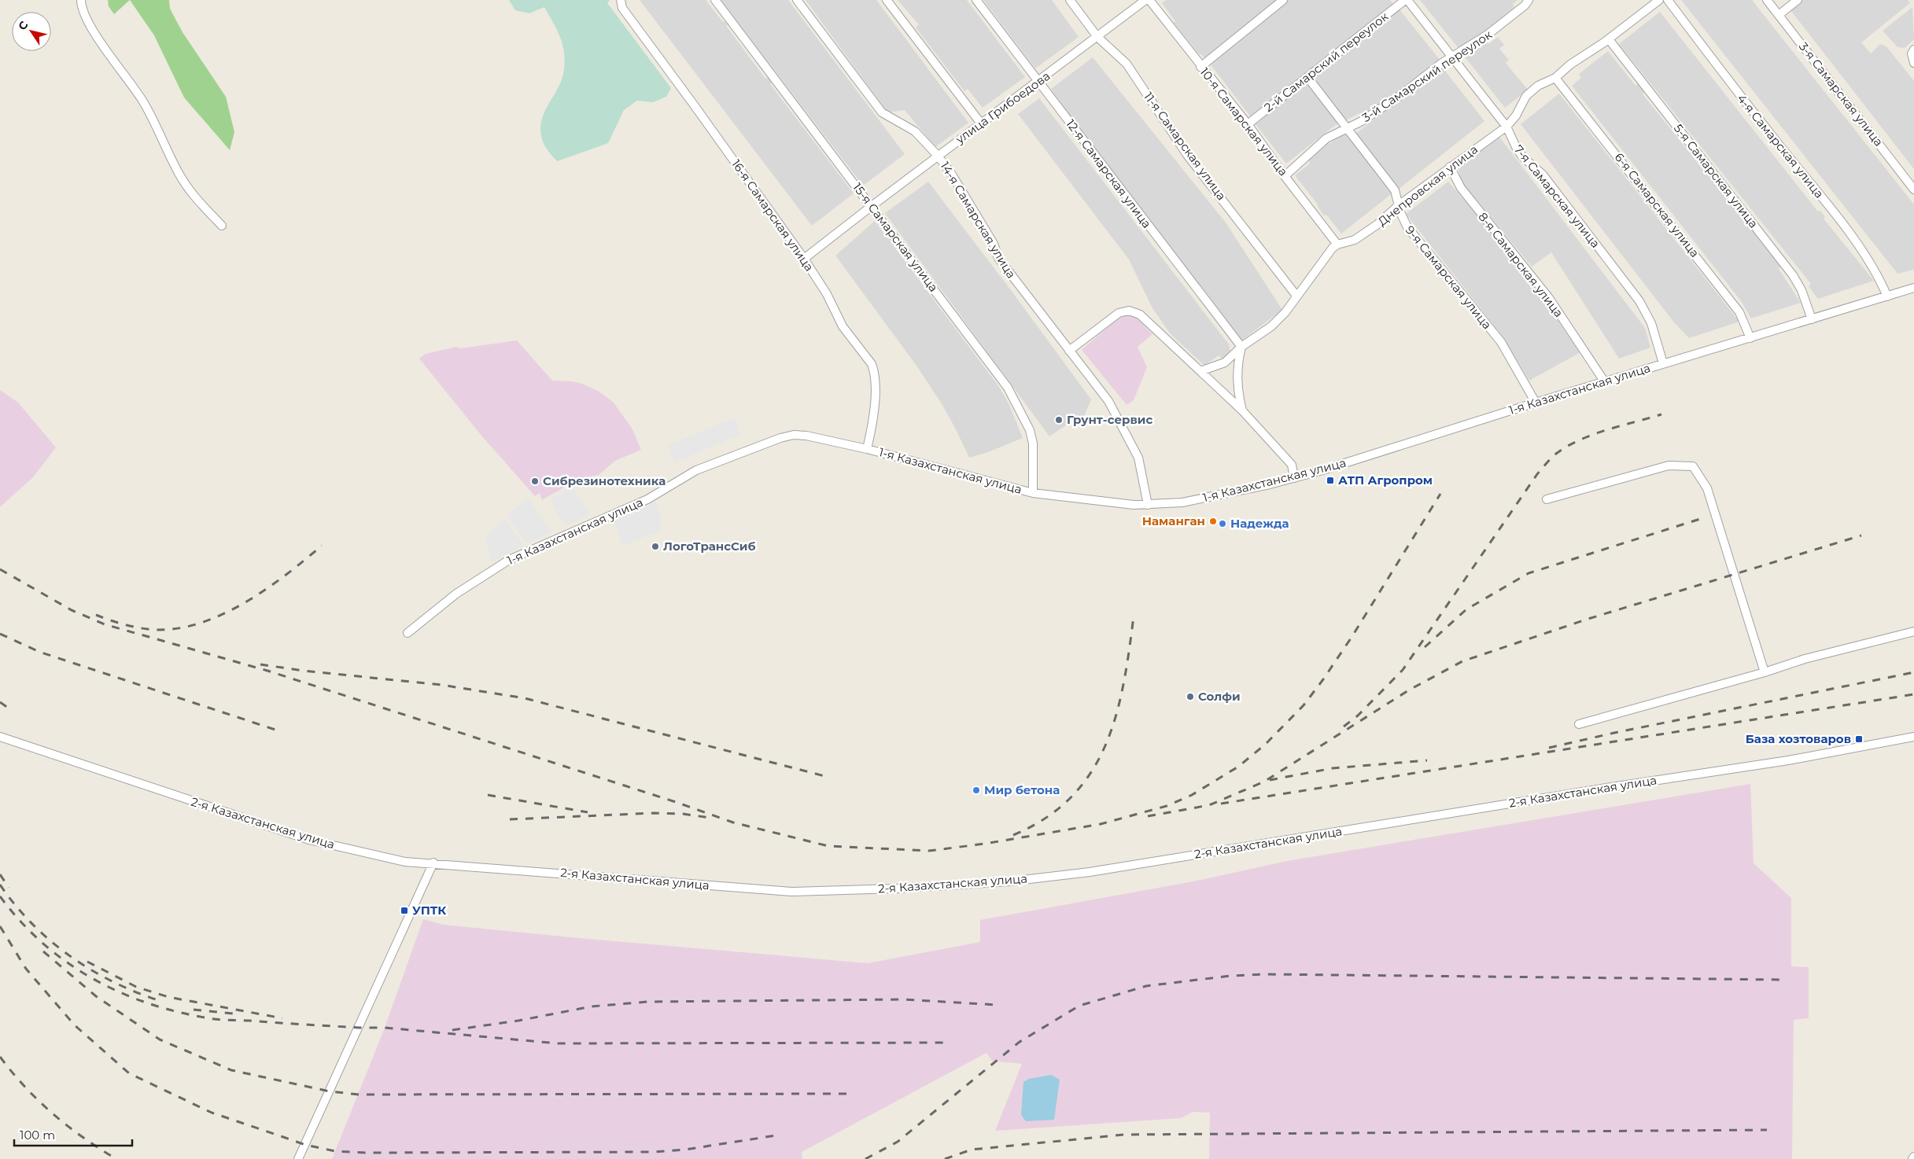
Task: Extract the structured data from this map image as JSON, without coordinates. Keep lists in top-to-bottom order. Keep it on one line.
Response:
{"streets":{"street":["2-й Самарский переулок","3-й Самарский переулок","3-я Самарская улица","улица Грибоедова","10-я Самарская улица","11-я Самарская улица","4-я Самарская улица","12-я Самарская улица","5-я Самарская улица","Днепровская улица","7-я Самарская улица","6-я Самарская улица","16-я Самарская улица","14-я Самарская улица","15-я Самарская улица","8-я Самарская улица","9-я Самарская улица","1-я Казахстанская улица","2-я Казахстанская улица"]},"crossings":[["2-й Самарский переулок","10-я Самарская улица"],["2-й Самарский переулок","7-я Самарская улица"],["2-й Самарский переулок","9-я Самарская улица"],["3-й Самарский переулок","10-я Самарская улица"],["3-й Самарский переулок","7-я Самарская улица"],["3-й Самарский переулок","9-я Самарская улица"],["улица Грибоедова","11-я Самарская улица"],["улица Грибоедова","12-я Самарская улица"],["улица Грибоедова","16-я Самарская улица"],["улица Грибоедова","14-я Самарская улица"],["улица Грибоедова","15-я Самарская улица"],["10-я Самарская улица","Днепровская улица"],["4-я Самарская улица","1-я Казахстанская улица"],["5-я Самарская улица","Днепровская улица"],["5-я Самарская улица","1-я Казахстанская улица"],["Днепровская улица","7-я Самарская улица"],["Днепровская улица","6-я Самарская улица"],["Днепровская улица","8-я Самарская улица"],["Днепровская улица","9-я Самарская улица"],["7-я Самарская улица","1-я Казахстанская улица"],["6-я Самарская улица","1-я Казахстанская улица"],["16-я Самарская улица","1-я Казахстанская улица"],["14-я Самарская улица","1-я Казахстанская улица"],["15-я Самарская улица","1-я Казахстанская улица"],["8-я Самарская улица","1-я Казахстанская улица"],["9-я Самарская улица","1-я Казахстанская улица"]],"places":{"other":["Грунт-сервис","Сибрезинотехника","Наманган","Надежда","ЛогоТрансСиб","Солфи","Мир бетона"],"transit":["АТП Агропром","База хозтоваров","УПТК"]},"scale_bar":"100 m","north":"top left"}
